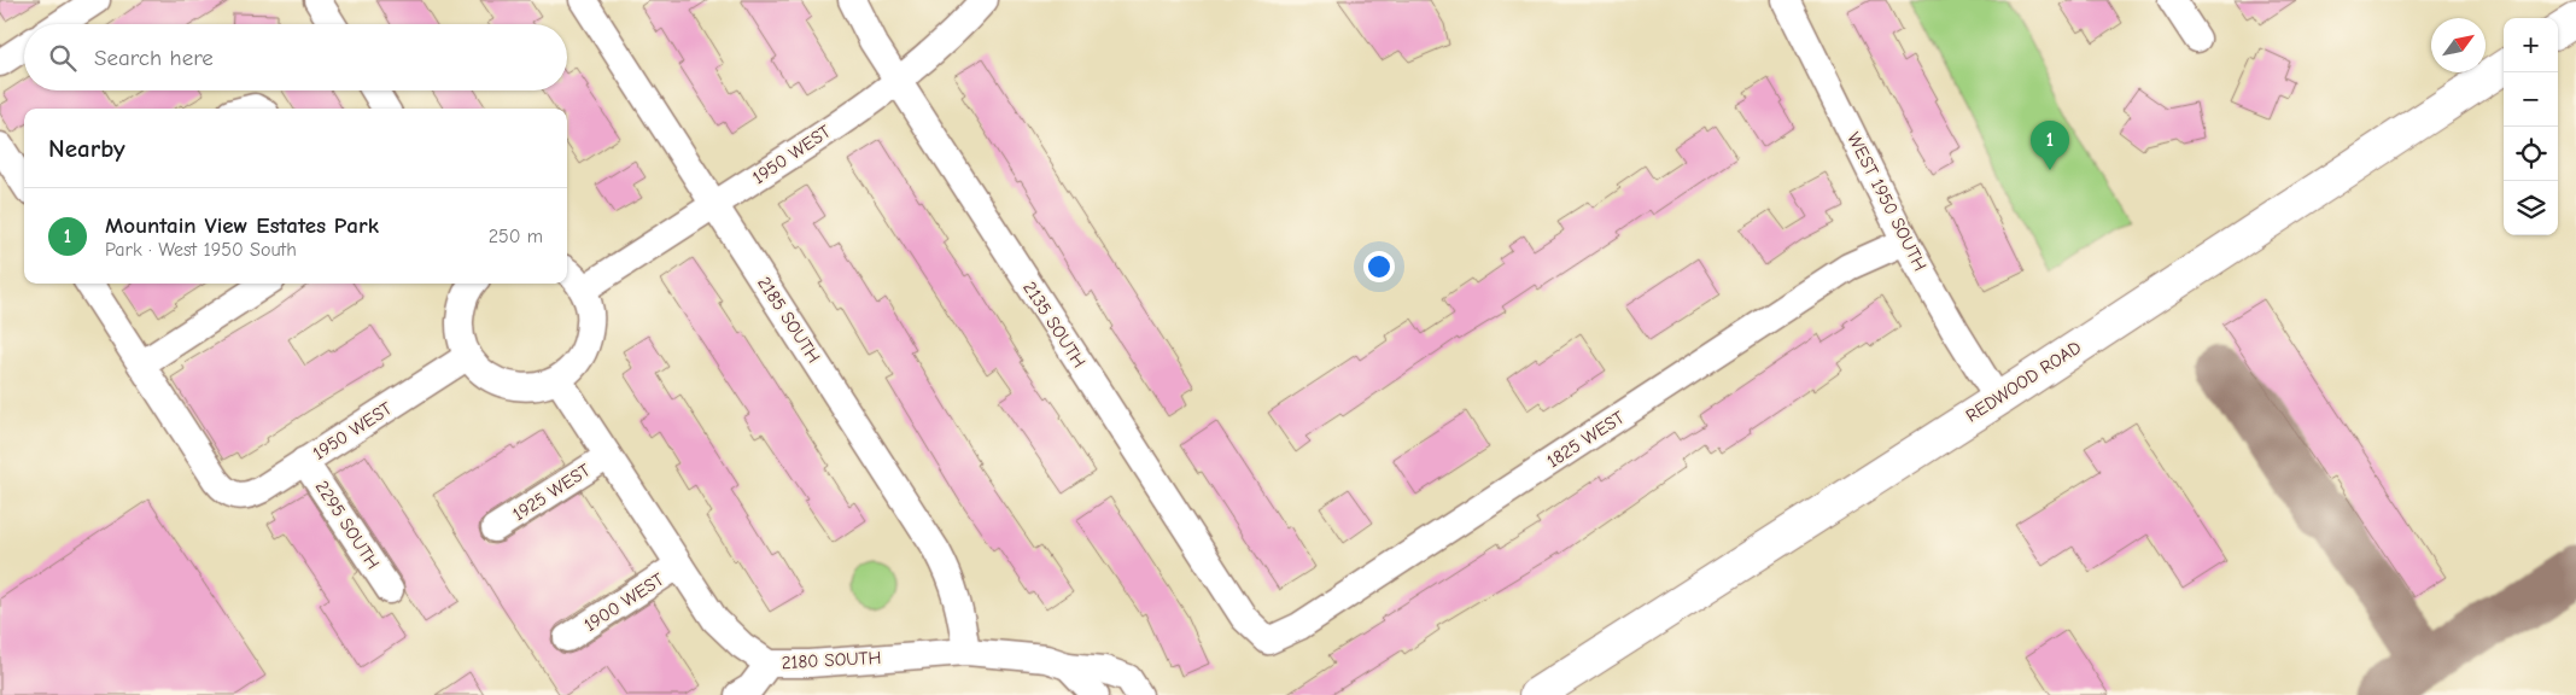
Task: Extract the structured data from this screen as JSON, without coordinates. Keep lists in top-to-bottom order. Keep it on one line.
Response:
{"streets":{"main road":["REDWOOD ROAD"],"street":["1950 WEST","WEST 1950 SOUTH","2185 SOUTH","2135 SOUTH","1825 WEST","1925 WEST","2295 SOUTH","1900 WEST","2180 SOUTH"]},"crossings":[["1950 WEST","2185 SOUTH"],["1950 WEST","2135 SOUTH"],["1950 WEST","2295 SOUTH"],["WEST 1950 SOUTH","REDWOOD ROAD"],["WEST 1950 SOUTH","1825 WEST"],["2185 SOUTH","2180 SOUTH"],["2135 SOUTH","1825 WEST"],["1925 WEST","2180 SOUTH"],["1900 WEST","2180 SOUTH"]],"north":"top right","page":{"map_buttons":["+","−"],"search":"Search here","heading":"Nearby","pins":"1","list":[{"mark":"1","name":"Mountain View Estates Park","note":"Park · West 1950 South","value":"250 m"}]}}
